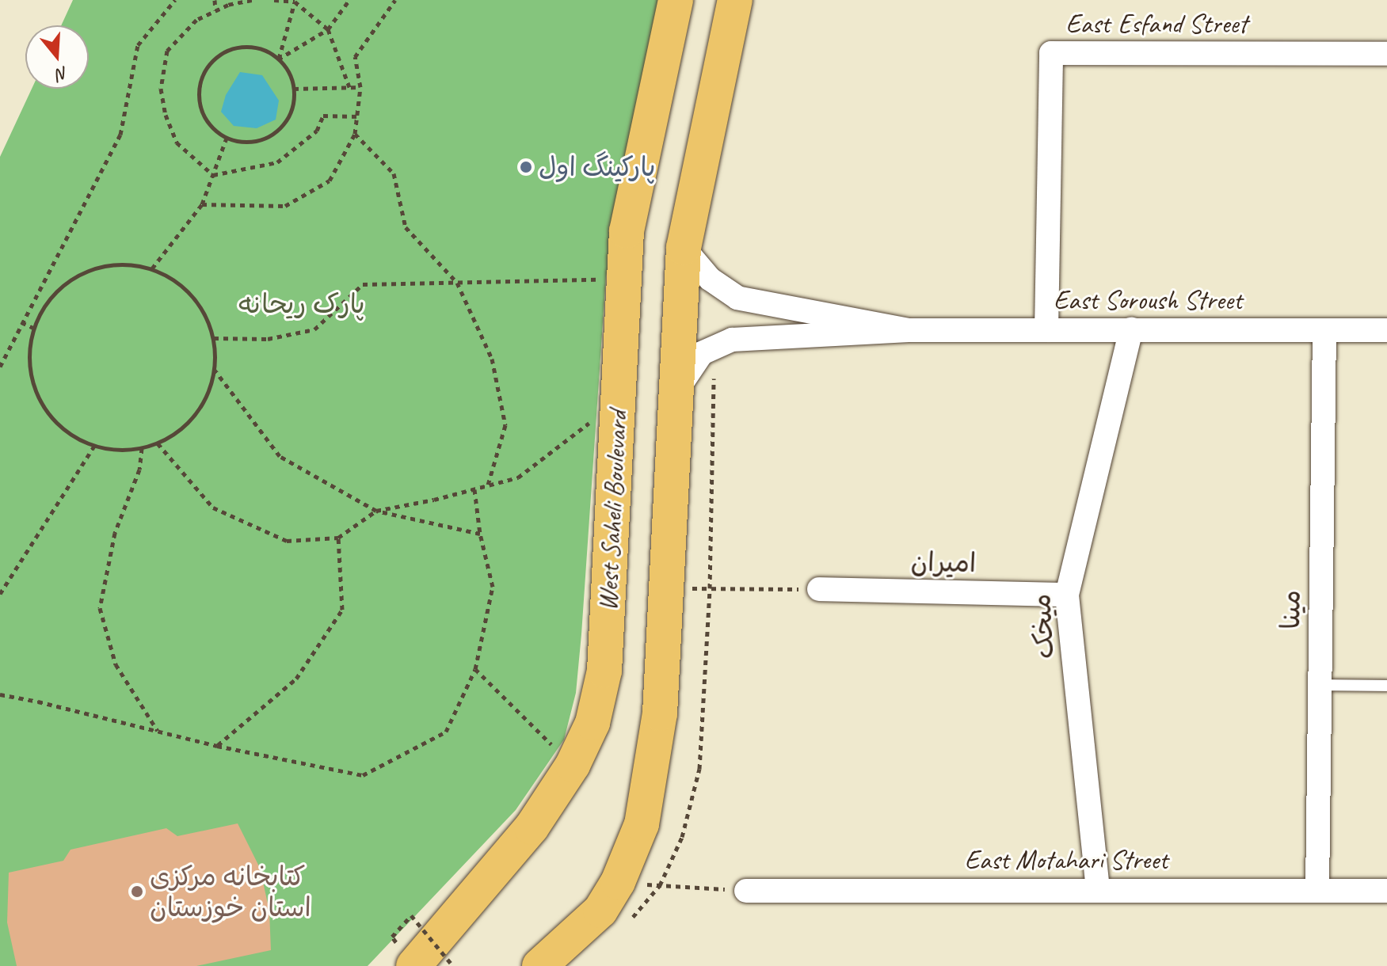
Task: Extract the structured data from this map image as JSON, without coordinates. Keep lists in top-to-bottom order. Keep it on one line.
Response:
{"streets":{"main road":["West Saheli Boulevard"],"street":["East Esfand Street","East Soroush Street","امیران","مینا","میخک","East Motahari Street"]},"crossings":[["East Esfand Street","East Soroush Street"],["East Soroush Street","مینا"],["East Soroush Street","میخک"],["امیران","میخک"],["مینا","East Motahari Street"],["میخک","East Motahari Street"]],"parks":["پارک ریحانه"],"places":["پارکینگ اول","کتابخانه مرکزی استان خوزستان"],"north":"bottom"}
